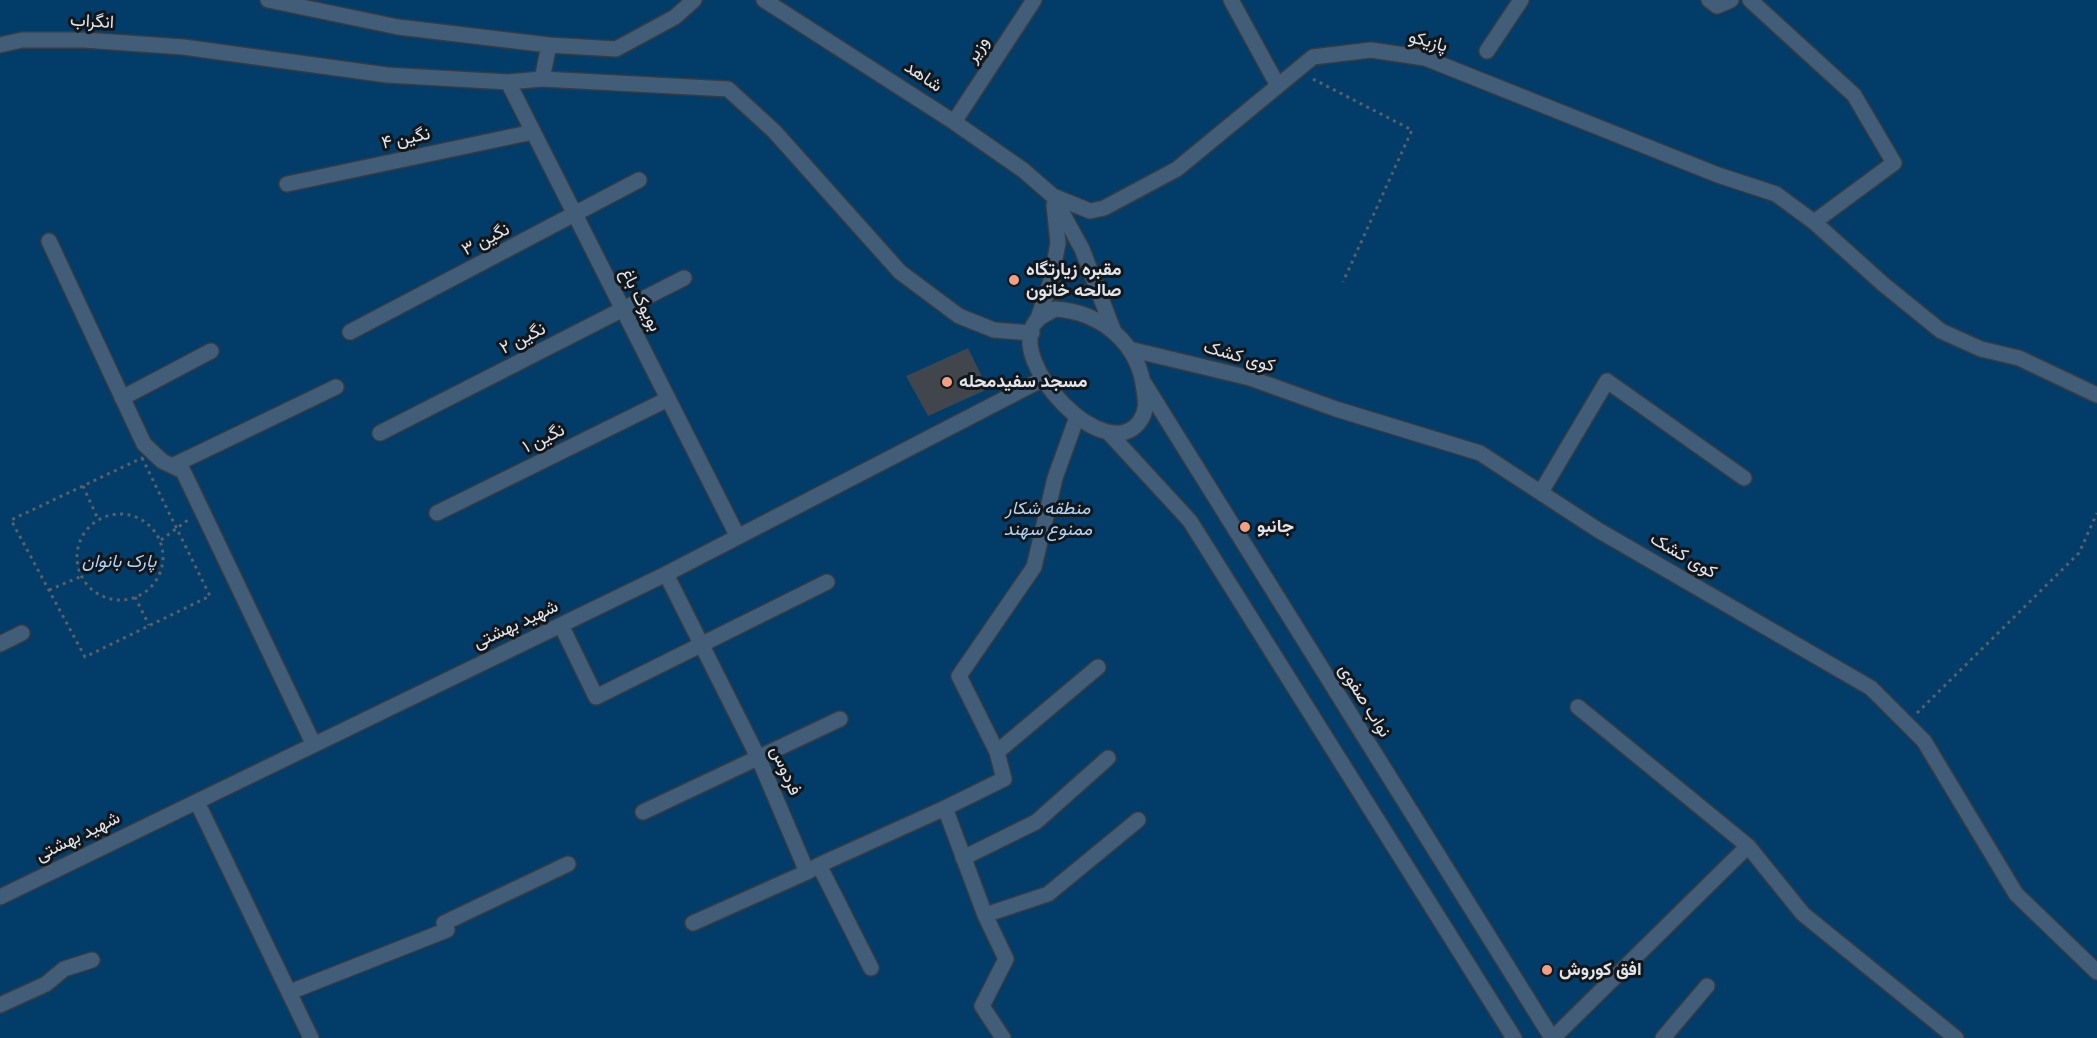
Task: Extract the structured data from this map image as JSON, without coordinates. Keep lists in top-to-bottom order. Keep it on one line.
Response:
{"streets":{"street":["انگراب","پازیکو","وزیر","شاهد","نگین ۴","نگین ۳","بویوک باغ","نگین ۲","کوی کشک","نگین ۱","شهید بهشتی","نواب صفوی","فردوس"]},"crossings":[["انگراب","بویوک باغ"],["انگراب","کوی کشک"],["انگراب","شهید بهشتی"],["انگراب","نواب صفوی"],["پازیکو","شاهد"],["وزیر","شاهد"],["نگین ۴","بویوک باغ"],["نگین ۳","بویوک باغ"],["بویوک باغ","نگین ۲"],["بویوک باغ","نگین ۱"],["بویوک باغ","شهید بهشتی"],["کوی کشک","شهید بهشتی"],["کوی کشک","نواب صفوی"],["شهید بهشتی","نواب صفوی"],["شهید بهشتی","فردوس"]],"parks":["منطقه شکار ممنوع سهند","پارک بانوان"],"places":["مقبره زیارتگاه صالحه خاتون","مسجد سفیدمحله","جانبو","افق کوروش"]}
